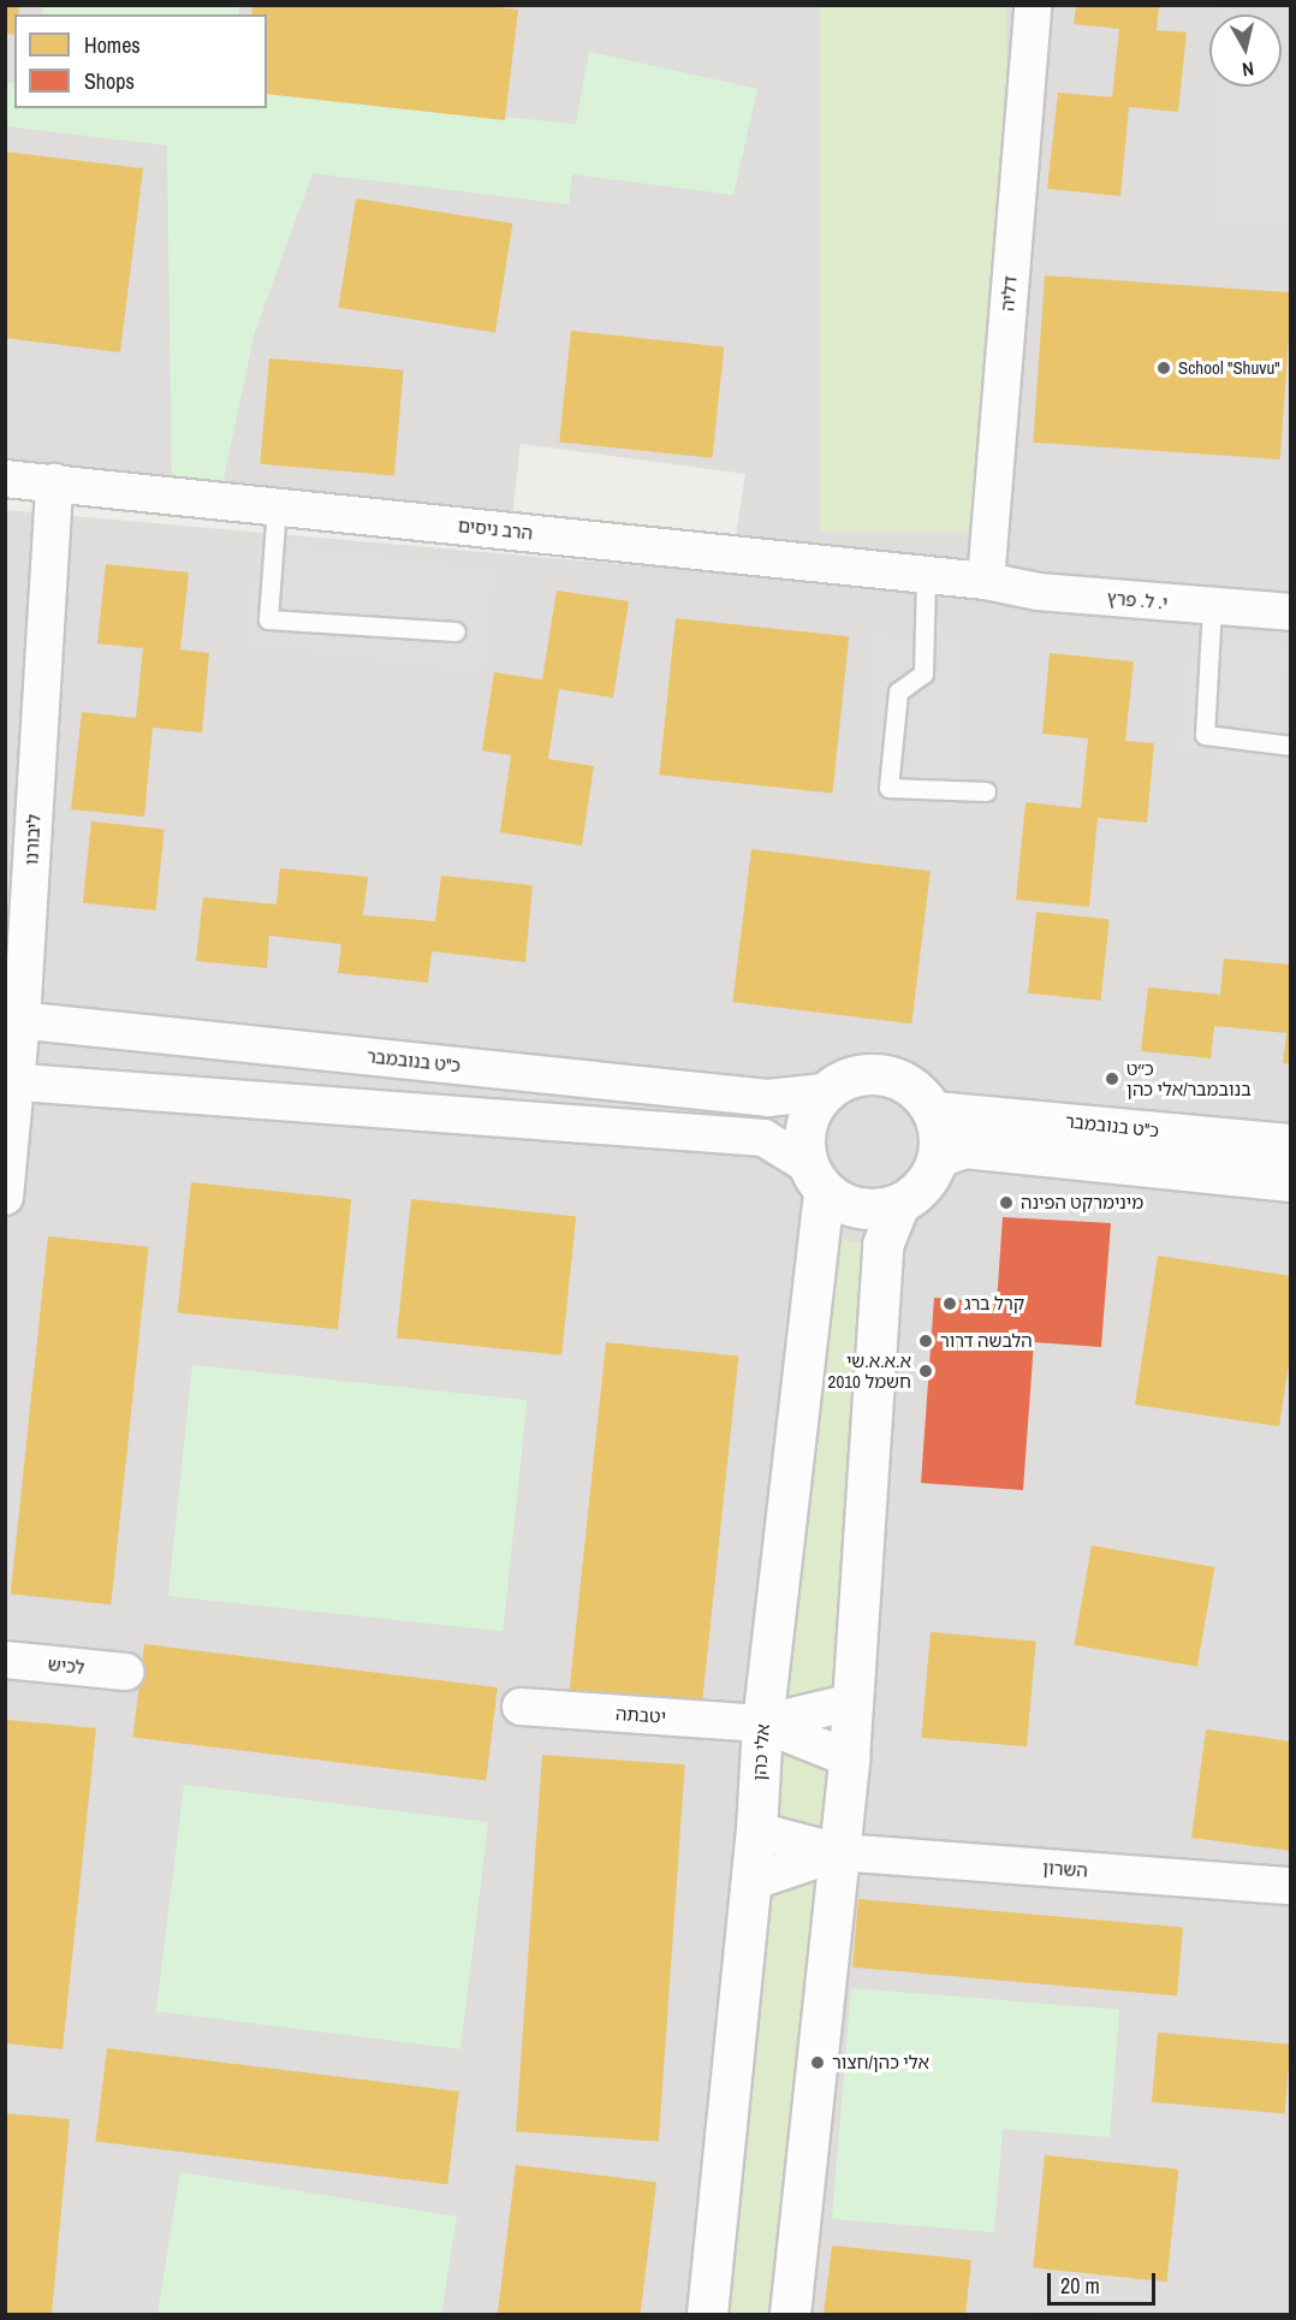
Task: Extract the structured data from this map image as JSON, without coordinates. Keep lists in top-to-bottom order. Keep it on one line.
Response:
{"streets":{"street":["דליה","הרב ניסים","י. ל. פרץ","ליבורנו","כ\"ט בנובמבר","לכיש","יטבתה","אלי כהן","השרון"]},"crossings":[["דליה","הרב ניסים"],["דליה","י. ל. פרץ"],["הרב ניסים","י. ל. פרץ"],["הרב ניסים","ליבורנו"],["ליבורנו","כ\"ט בנובמבר"],["כ\"ט בנובמבר","אלי כהן"],["יטבתה","אלי כהן"],["אלי כהן","השרון"]],"places":["School \"Shuvu\"","כ״ט בנובמבר/אלי כהן","מינימרקט הפינה","קרל ברג","הלבשה דרור","א.א.א.שי חשמל 2010","אלי כהן/חצור"],"legend":["Homes","Shops"],"scale_bar":"20 m","north":"bottom"}
